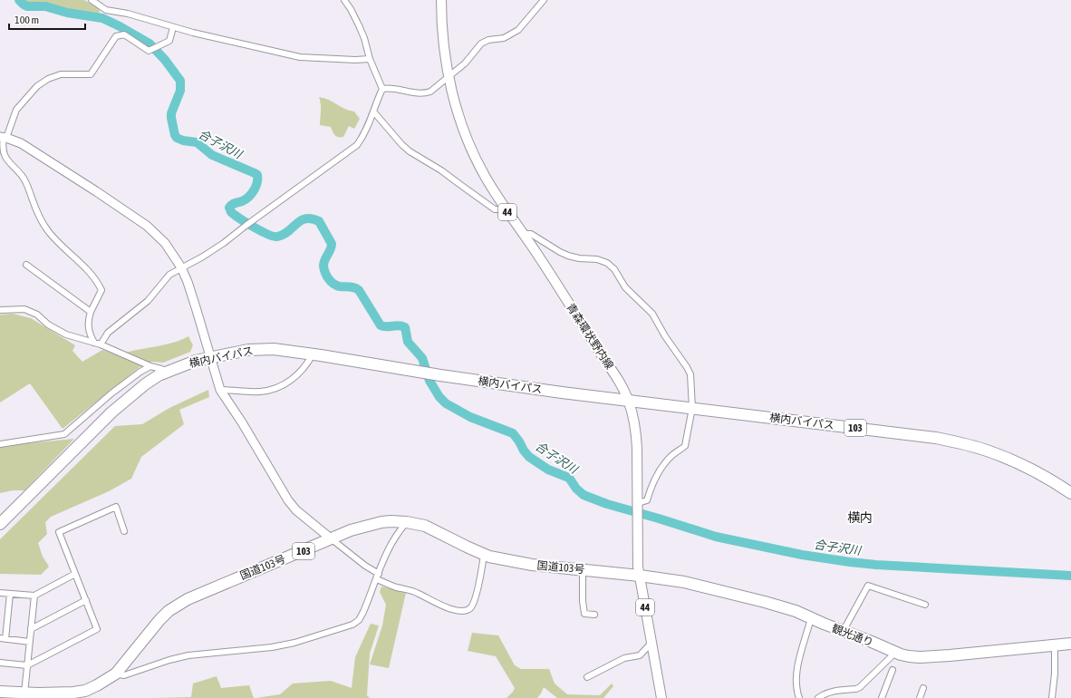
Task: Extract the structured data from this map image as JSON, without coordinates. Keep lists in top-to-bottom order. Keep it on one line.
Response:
{"streets":{"highway":["横内バイパス","103","国道103号","観光通り"],"main road":["44","青森環状野内線"]},"crossings":[["青森環状野内線","横内バイパス"],["青森環状野内線","国道103号"],["青森環状野内線","観光通り"],["国道103号","観光通り"]],"districts":["横内"],"water":["合子沢川"],"scale_bar":"100 m"}
